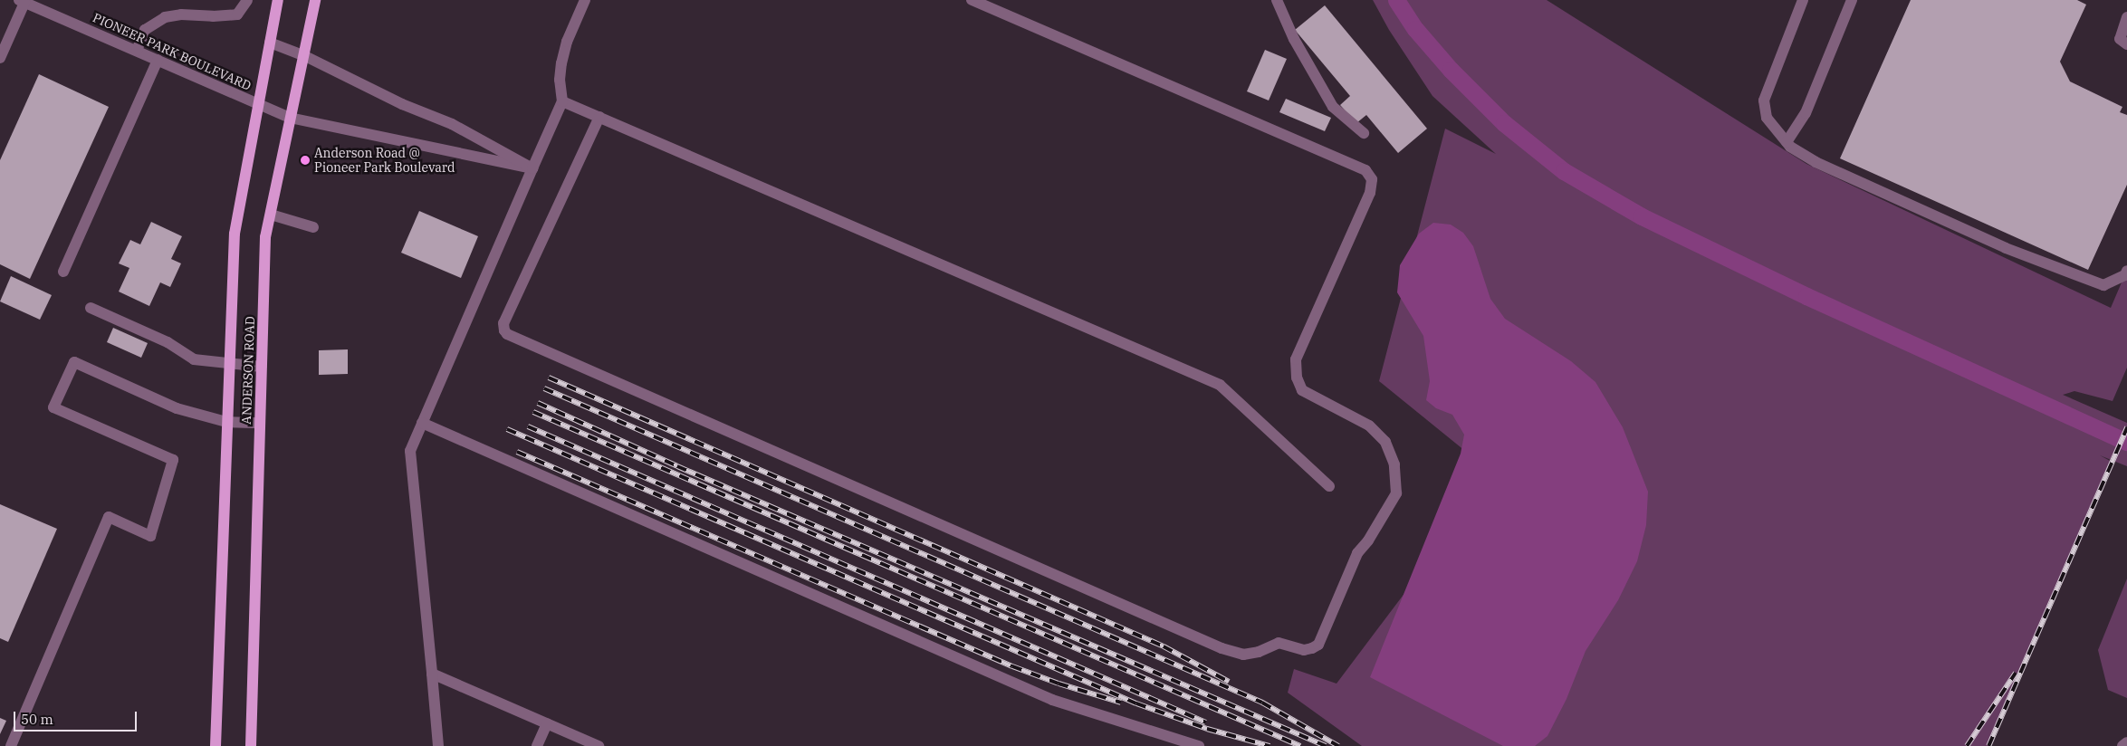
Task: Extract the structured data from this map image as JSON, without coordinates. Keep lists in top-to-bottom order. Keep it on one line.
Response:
{"streets":{"main road":["ANDERSON ROAD"],"street":["PIONEER PARK BOULEVARD"]},"crossings":[["PIONEER PARK BOULEVARD","ANDERSON ROAD"]],"places":["Anderson Road @ Pioneer Park Boulevard"],"scale_bar":"50 m"}
